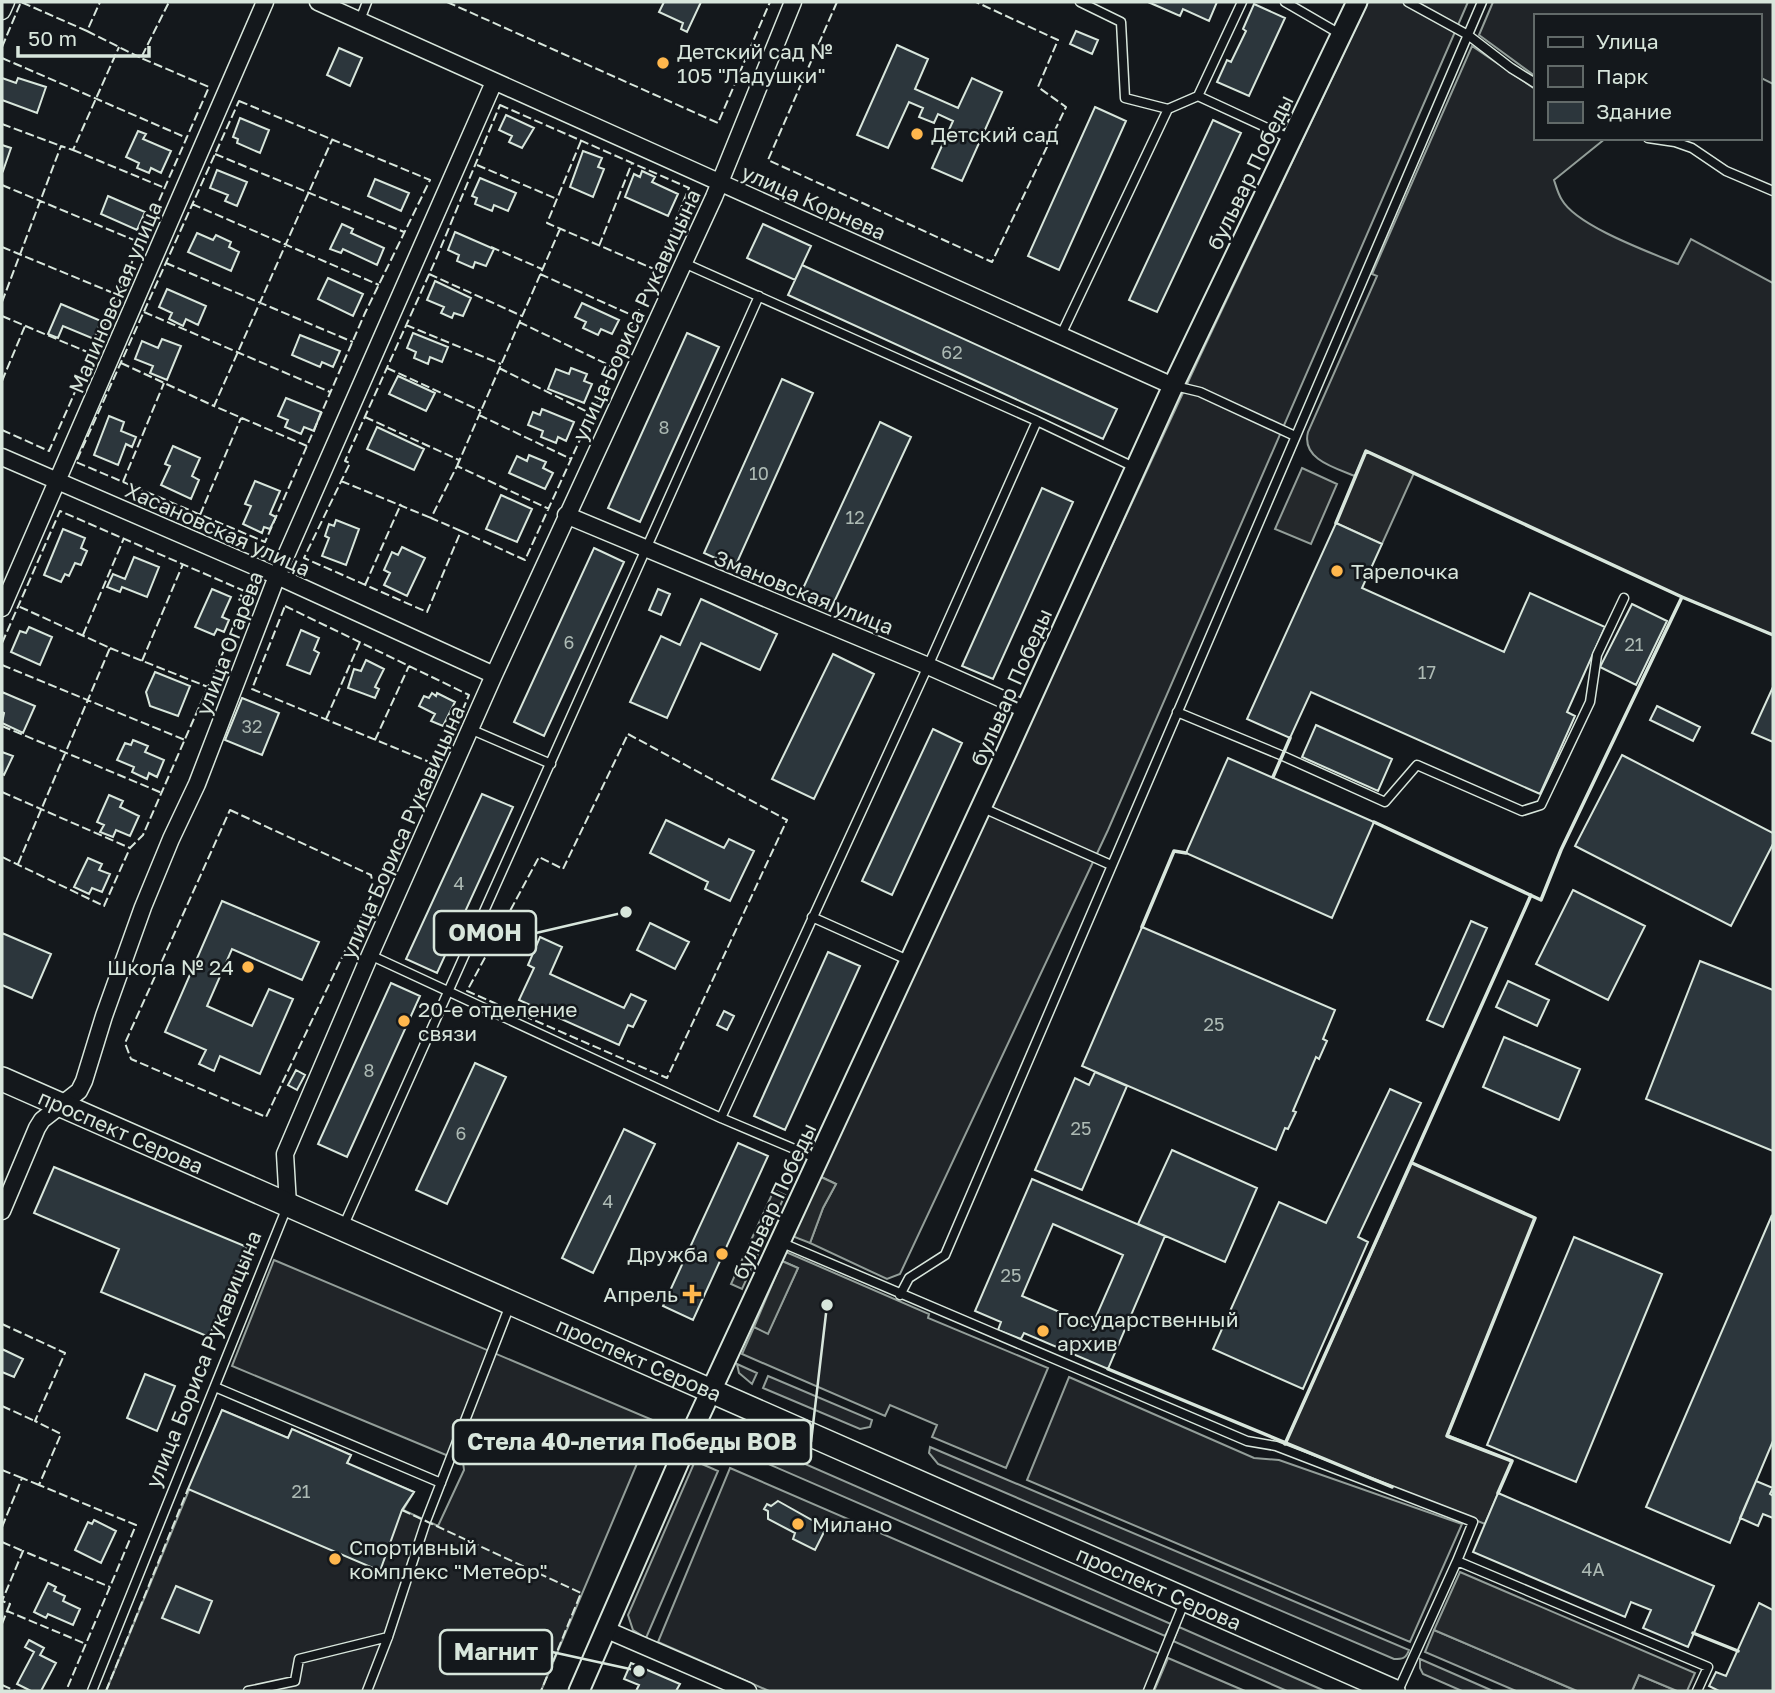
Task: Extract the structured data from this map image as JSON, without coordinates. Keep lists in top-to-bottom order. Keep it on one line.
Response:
{"streets":{"main road":["проспект Серова"],"street":["бульвар Победы","улица Корнева","Малиновская улица","улица Бориса Рукавицына","Хасановская улица","Змановская улица","улица Огарёва"]},"crossings":[["бульвар Победы","улица Корнева"],["бульвар Победы","Змановская улица"],["бульвар Победы","проспект Серова"],["улица Корнева","улица Бориса Рукавицына"],["улица Корнева","улица Огарёва"],["Малиновская улица","Хасановская улица"],["улица Бориса Рукавицына","Хасановская улица"],["улица Бориса Рукавицына","Змановская улица"],["улица Бориса Рукавицына","проспект Серова"],["Хасановская улица","улица Огарёва"],["улица Огарёва","проспект Серова"]],"places":{"other":["Детский сад № 105 \"Ладушки\"","Детский сад","Тарелочка","ОМОН","Школа № 24","20-е отделение связи","Дружба","Стела 40-летия Победы ВОВ","Государственный архив","Милано","Спортивный комплекс \"Метеор\"","Магнит"],"health":["Апрель"]},"house_numbers":["62","8","10","12","6","21","17","32","4","25","8","25","6","4","25","21","4А"],"legend":["Улица","Парк","Здание"],"scale_bar":"50 m"}
